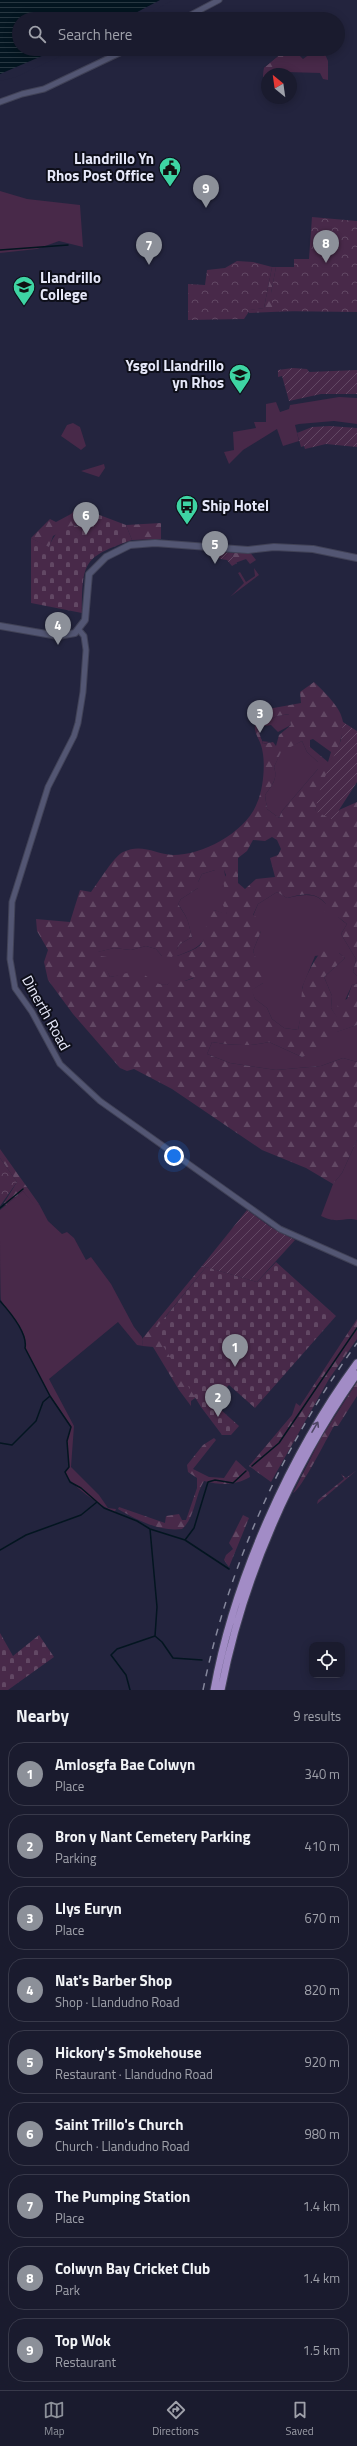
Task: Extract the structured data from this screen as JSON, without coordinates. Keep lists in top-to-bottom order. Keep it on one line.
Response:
{"streets":{"street":["Dinerth Road"]},"places":{"public building":["Llandrillo Yn Rhos Post Office"],"school or university":["Llandrillo College","Ysgol Llandrillo yn Rhos"],"bus stop":["Ship Hotel"]},"north":"top left","page":{"search":"Search here","pins":["9","8","7","6","5","4","3","1","2"],"heading":["Nearby","9 results"],"list":[{"mark":"1","name":"Amlosgfa Bae Colwyn","note":"Place","value":"340 m"},{"mark":"2","name":"Bron y Nant Cemetery Parking","note":"Parking","value":"410 m"},{"mark":"3","name":"Llys Euryn","note":"Place","value":"670 m"},{"mark":"4","name":"Nat's Barber Shop","note":"Shop · Llandudno Road","value":"820 m"},{"mark":"5","name":"Hickory's Smokehouse","note":"Restaurant · Llandudno Road","value":"920 m"},{"mark":"6","name":"Saint Trillo's Church","note":"Church · Llandudno Road","value":"980 m"},{"mark":"7","name":"The Pumping Station","note":"Place","value":"1.4 km"},{"mark":"8","name":"Colwyn Bay Cricket Club","note":"Park","value":"1.4 km"},{"mark":"9","name":"Top Wok","note":"Restaurant","value":"1.5 km"}],"nav":["Map","Directions","Saved"]}}
